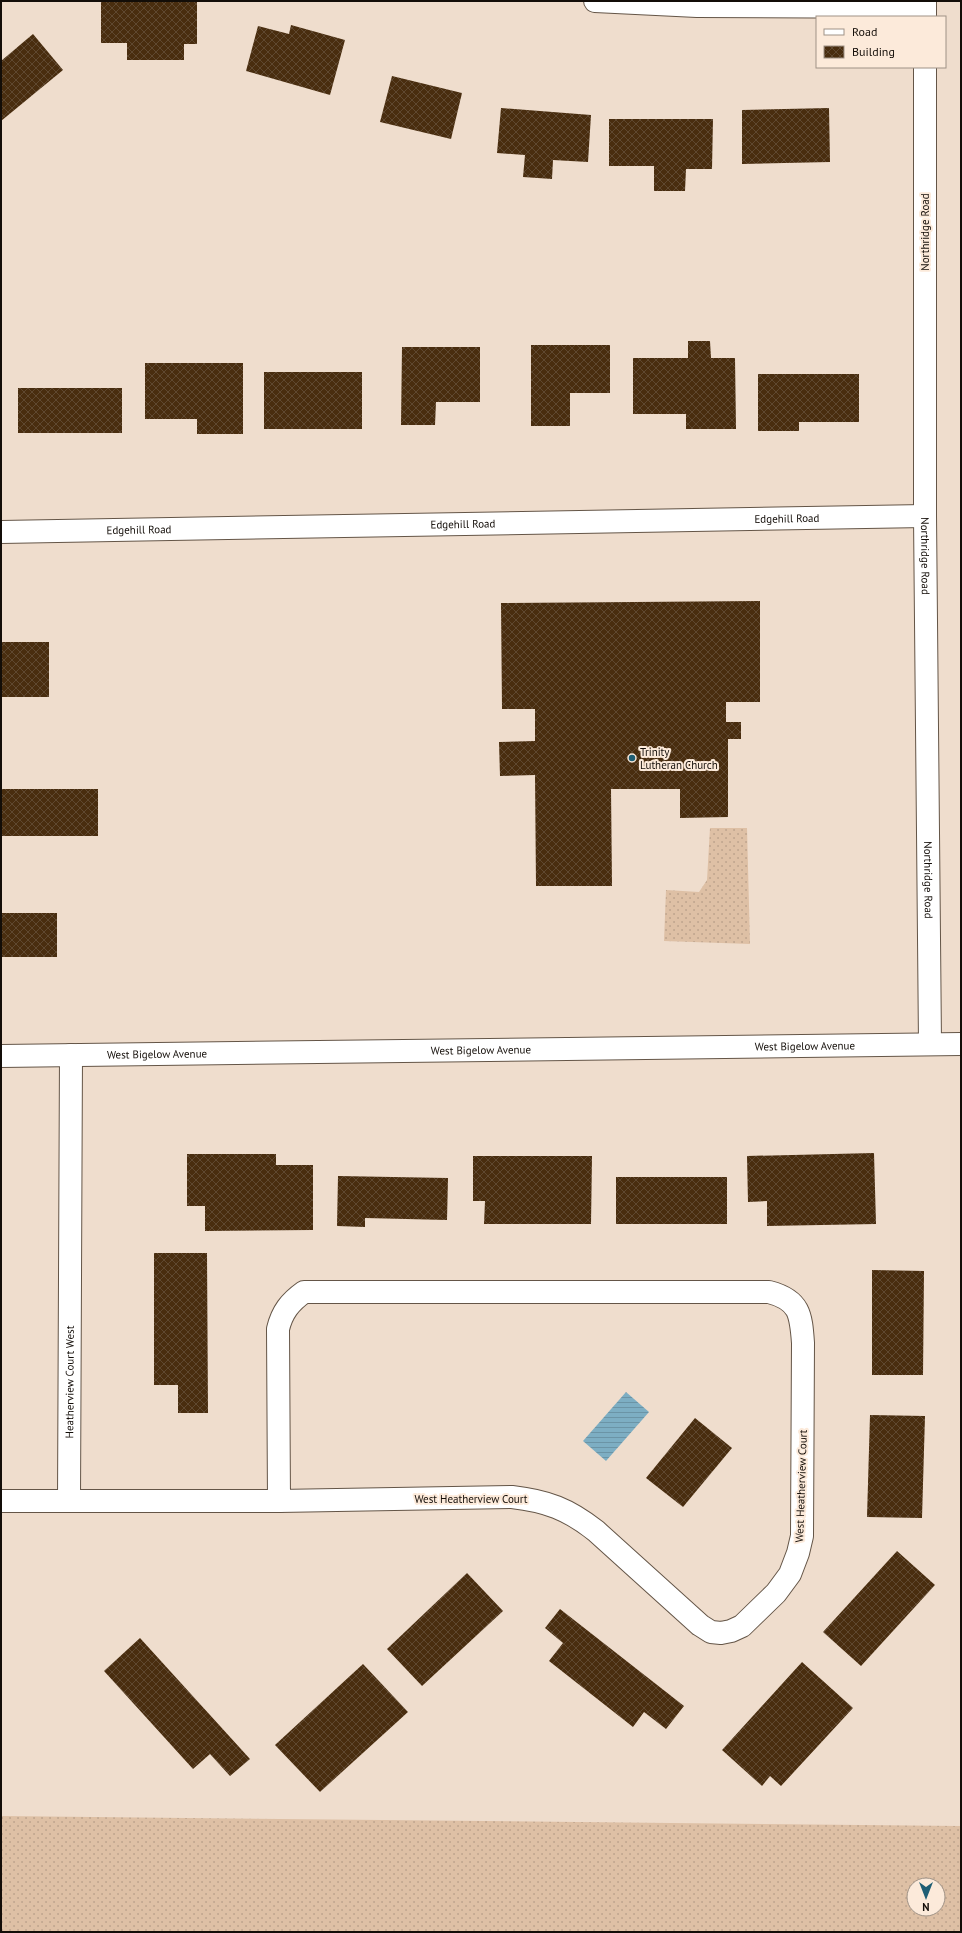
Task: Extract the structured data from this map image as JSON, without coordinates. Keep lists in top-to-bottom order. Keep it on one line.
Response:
{"streets":{"street":["Northridge Road","Edgehill Road","West Bigelow Avenue","Heatherview Court West","West Heatherview Court"]},"crossings":[["Northridge Road","Edgehill Road"],["Northridge Road","West Bigelow Avenue"],["West Bigelow Avenue","Heatherview Court West"]],"places":["Trinity Lutheran Church"],"legend":["Road","Building"],"north":"bottom"}
